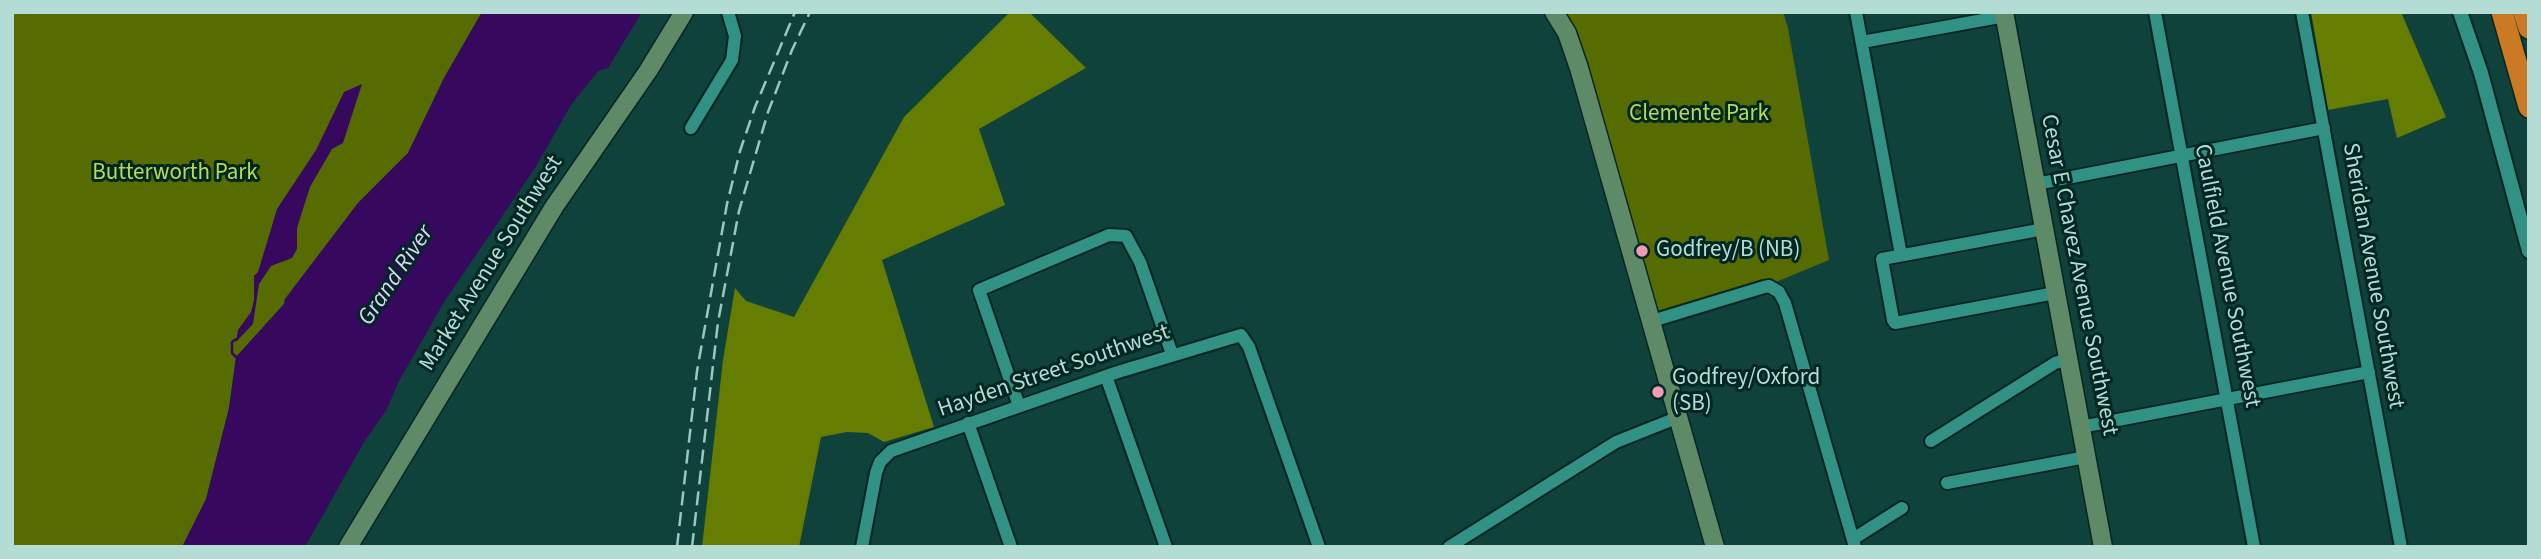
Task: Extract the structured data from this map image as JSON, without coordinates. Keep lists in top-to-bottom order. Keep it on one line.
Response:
{"streets":{"main road":["Market Avenue Southwest","Cesar E Chavez Avenue Southwest"],"street":["Caulfield Avenue Southwest","Sheridan Avenue Southwest","Hayden Street Southwest"]},"water":["Grand River"],"parks":["Clemente Park","Butterworth Park"],"places":["Godfrey/B (NB)","Godfrey/Oxford (SB)"]}
